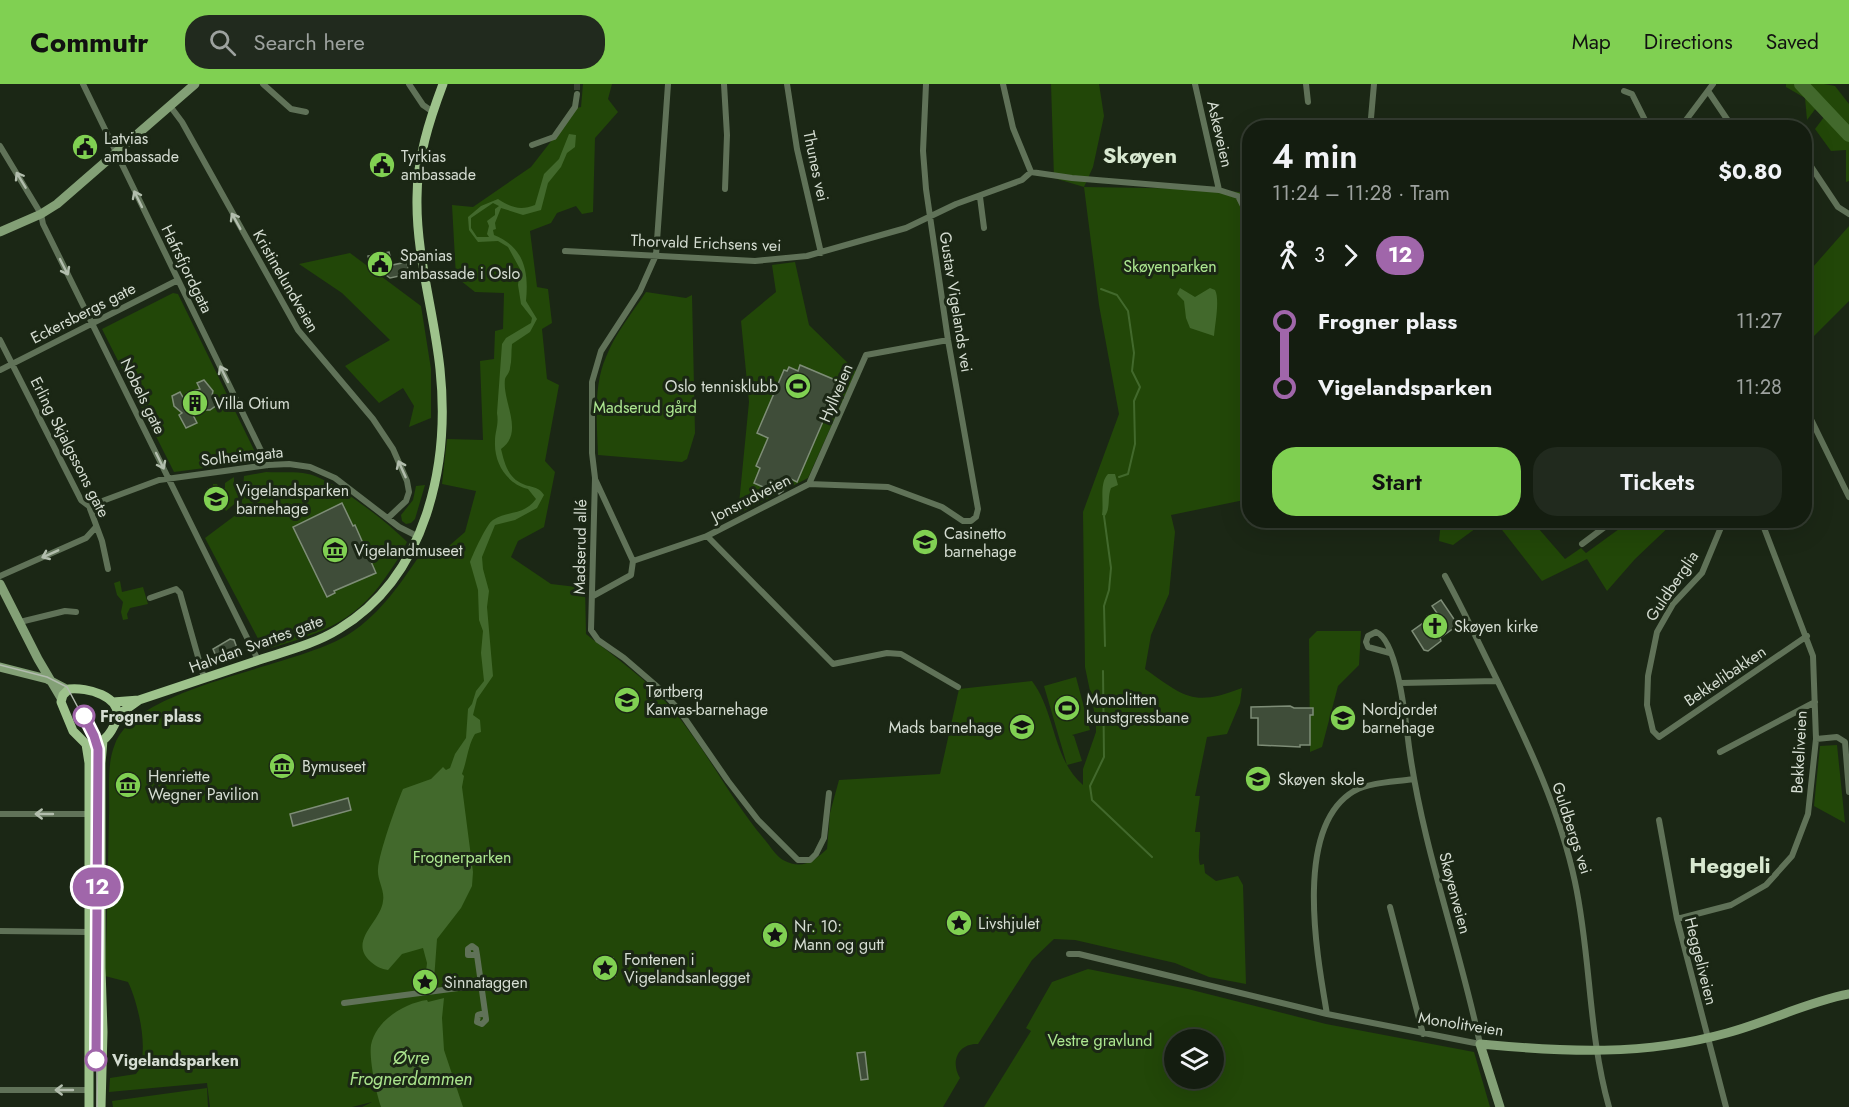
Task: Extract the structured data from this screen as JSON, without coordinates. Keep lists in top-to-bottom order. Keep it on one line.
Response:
{"streets":{"main road":["Halvdan Svartes gate"],"street":["Askeveien","Thunes vei","Thorvald Erichsens vei","Hafrsfjordgata","Kristinelundveien","Gustav Vigelands vei","Eckersbergs gate","Hyllveien","Nobels gate","Erling Skjalgssons gate","Solheimgata","Jonsrudveien","Madserud allé","Guldberglia","Bekkelibakken","Bekkeliveien","Guldbergs vei","Skøyenveien","Heggeliveien","Monolitveien"]},"crossings":[["Thunes vei","Thorvald Erichsens vei"],["Thorvald Erichsens vei","Gustav Vigelands vei"],["Thorvald Erichsens vei","Madserud allé"],["Hafrsfjordgata","Eckersbergs gate"],["Hafrsfjordgata","Solheimgata"],["Kristinelundveien","Solheimgata"],["Gustav Vigelands vei","Hyllveien"],["Gustav Vigelands vei","Jonsrudveien"],["Eckersbergs gate","Nobels gate"],["Eckersbergs gate","Erling Skjalgssons gate"],["Hyllveien","Jonsrudveien"],["Nobels gate","Solheimgata"],["Nobels gate","Halvdan Svartes gate"],["Erling Skjalgssons gate","Solheimgata"],["Solheimgata","Halvdan Svartes gate"],["Guldberglia","Bekkelibakken"],["Bekkelibakken","Bekkeliveien"],["Bekkeliveien","Heggeliveien"],["Guldbergs vei","Monolitveien"],["Skøyenveien","Monolitveien"],["Heggeliveien","Monolitveien"]],"one_way":["Hafrsfjordgata","Kristinelundveien"],"districts":["Skøyen","Heggeli"],"water":["Øvre Frognerdammen"],"parks":["Skøyenparken","Madserud gård","Frognerparken","Vestre gravlund"],"places":{"public building":["Latvias ambassade","Tyrkias ambassade","Spanias ambassade i Oslo"],"sports":["Oslo tennisklubb","Monolitten kunstgressbane"],"building":["Villa Otium"],"school or university":["Vigelandsparken barnehage","Casinetto barnehage","Tørtberg Kanvas-barnehage","Nordjordet barnehage","Mads barnehage","Skøyen skole"],"museum":["Vigelandmuseet","Bymuseet","Henriette Wegner Pavilion"],"church":["Skøyen kirke"],"other":["Frogner plass","Vigelandsparken"],"place":["Livshjulet","Nr. 10: Mann og gutt","Fontenen i Vigelandsanlegget","Sinnataggen"]},"lines":["tram line 12"],"page":{"header":"Commutr","search":"Search here","nav":["Map","Directions","Saved"],"on_map":"12","heading":["4 min","11:24 – 11:28 · Tram","$0.80"],"legs":["3","12"],"list":[{"name":"Frogner plass","value":"11:27"},{"name":"Vigelandsparken","value":"11:28"}],"buttons":["Start","Tickets"]}}
